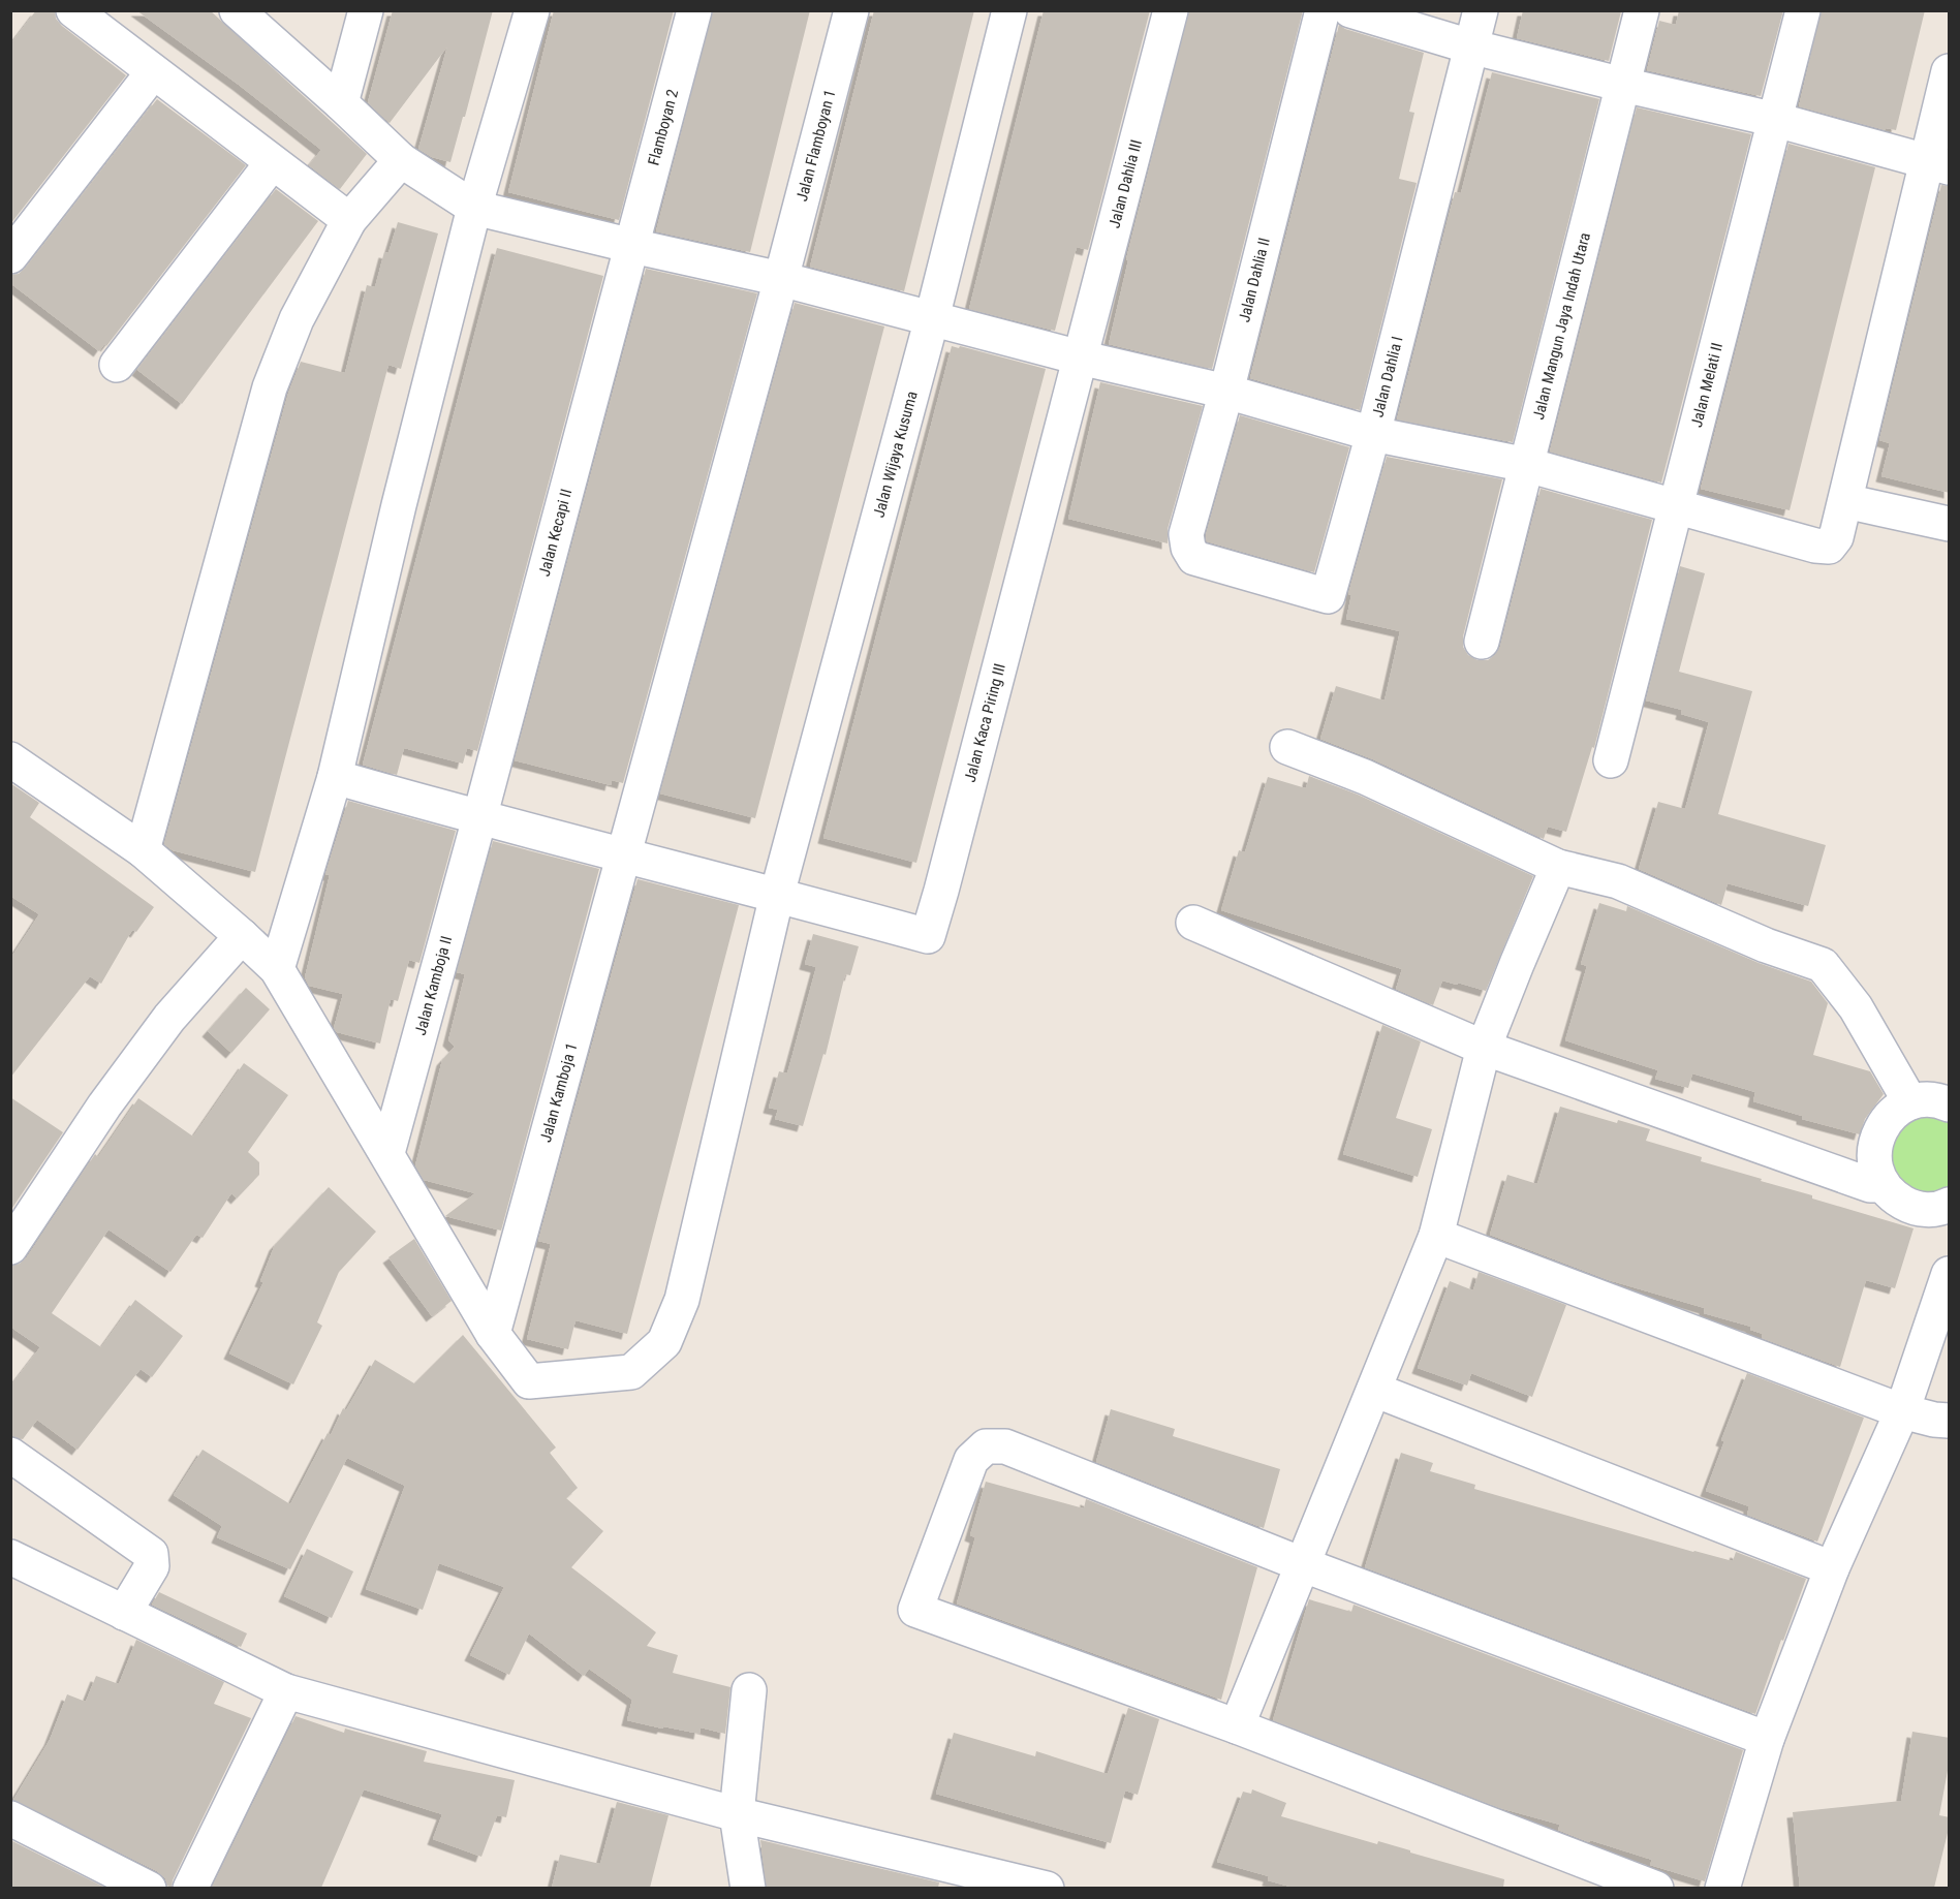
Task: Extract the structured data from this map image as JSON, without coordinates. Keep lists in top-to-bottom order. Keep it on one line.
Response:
{"streets":{"street":["Flamboyan 2","Jalan Flamboyan 1","Jalan Dahlia III","Jalan Dahlia II","Jalan Mangun Jaya Indah Utara","Jalan Dahlia I","Jalan Melati II","Jalan Wijaya Kusuma","Jalan Kecapi II","Jalan Kaca Piring III","Jalan Kamboja II","Jalan Kamboja 1"]},"crossings":[["Flamboyan 2","Jalan Kecapi II"],["Jalan Flamboyan 1","Jalan Kamboja 1"],["Jalan Dahlia III","Jalan Kaca Piring III"],["Jalan Dahlia II","Jalan Dahlia I"],["Jalan Wijaya Kusuma","Jalan Kaca Piring III"],["Jalan Wijaya Kusuma","Jalan Kamboja 1"],["Jalan Kecapi II","Jalan Kamboja II"]]}
